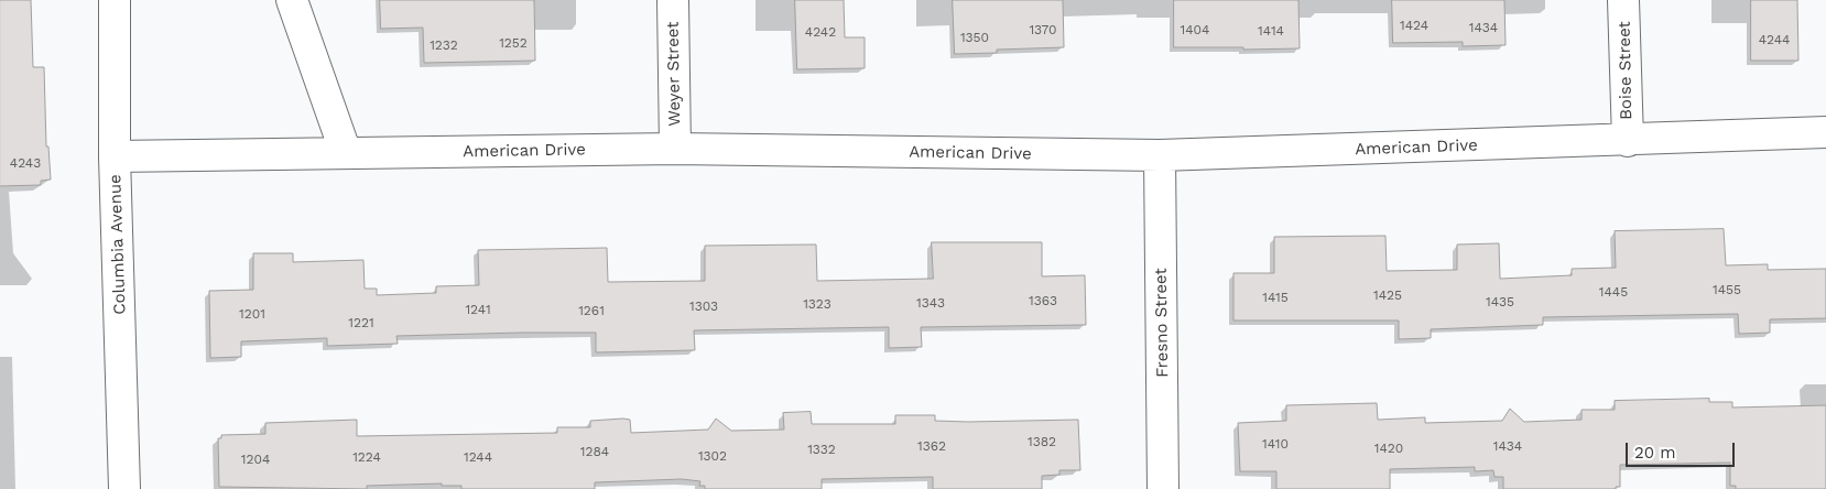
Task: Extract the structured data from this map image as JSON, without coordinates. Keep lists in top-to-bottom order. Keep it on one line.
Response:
{"streets":{"street":["Boise Street","Weyer Street","American Drive","Columbia Avenue","Fresno Street"]},"crossings":[["Boise Street","American Drive"],["Weyer Street","American Drive"],["American Drive","Columbia Avenue"],["American Drive","Fresno Street"]],"house_numbers":["1424","1434","1370","1404","1414","4242","1350","4244","1252","1232","4243","1455","1445","1425","1415","1363","1435","1343","1323","1303","1241","1261","1201","1221","1382","1410","1362","1434","1420","1332","1284","1302","1224","1244","1204"],"scale_bar":"20 m"}
